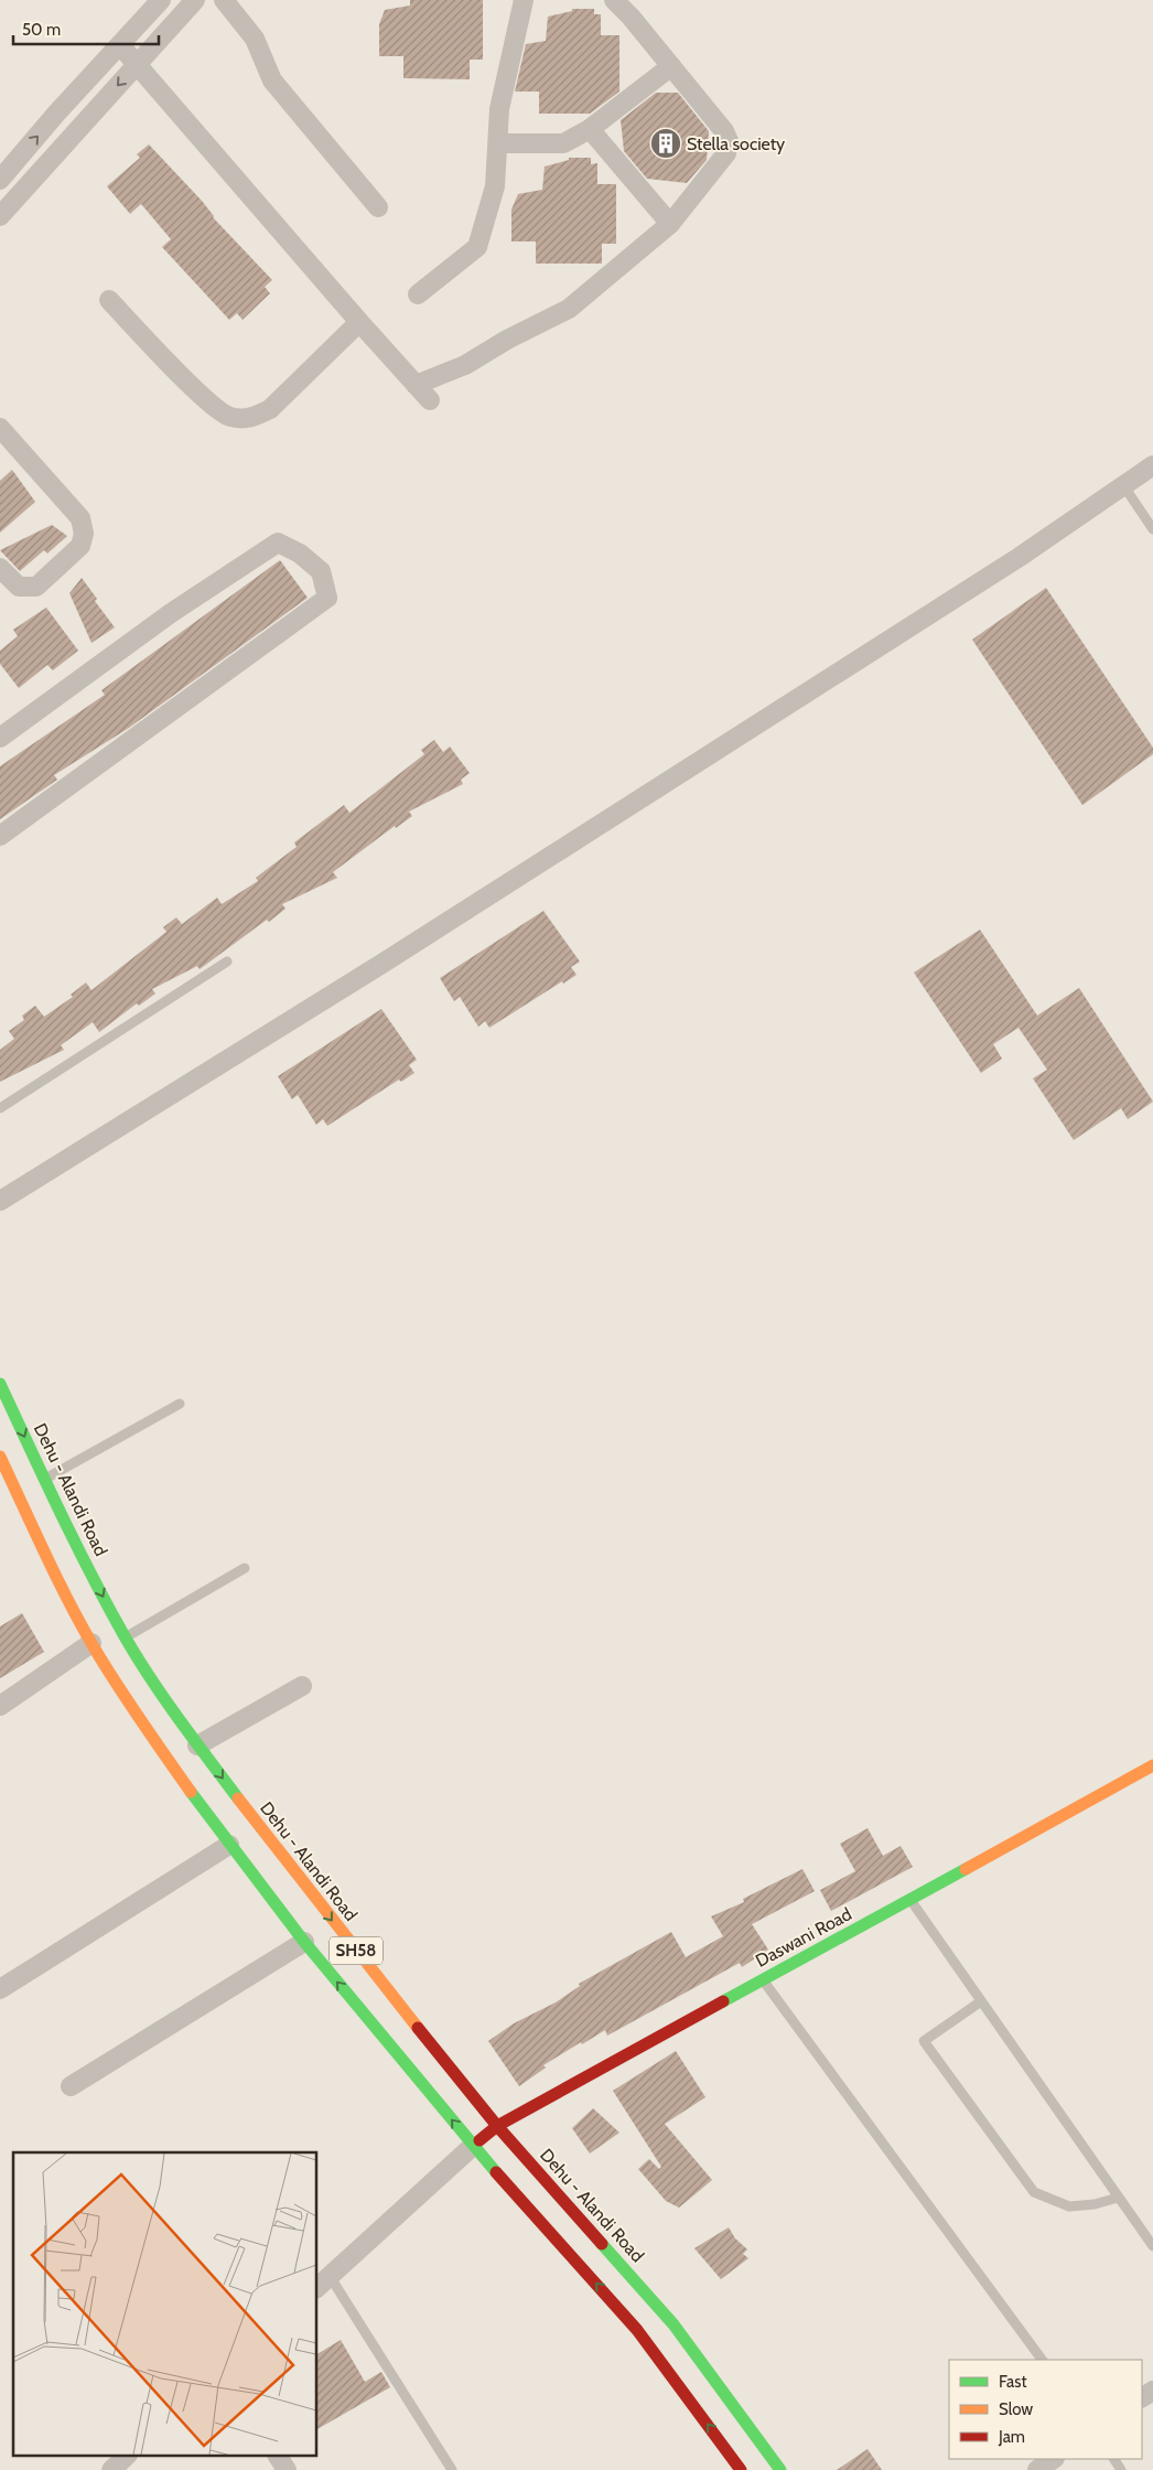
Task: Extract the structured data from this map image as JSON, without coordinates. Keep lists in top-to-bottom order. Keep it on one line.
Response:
{"streets":{"main road":["Dehu - Alandi Road","Daswani Road","SH58"]},"crossings":[["Dehu - Alandi Road","Daswani Road"],["Daswani Road","SH58"]],"places":{"building":["Stella society"]},"legend":["Fast","Slow","Jam"],"scale_bar":"50 m"}
